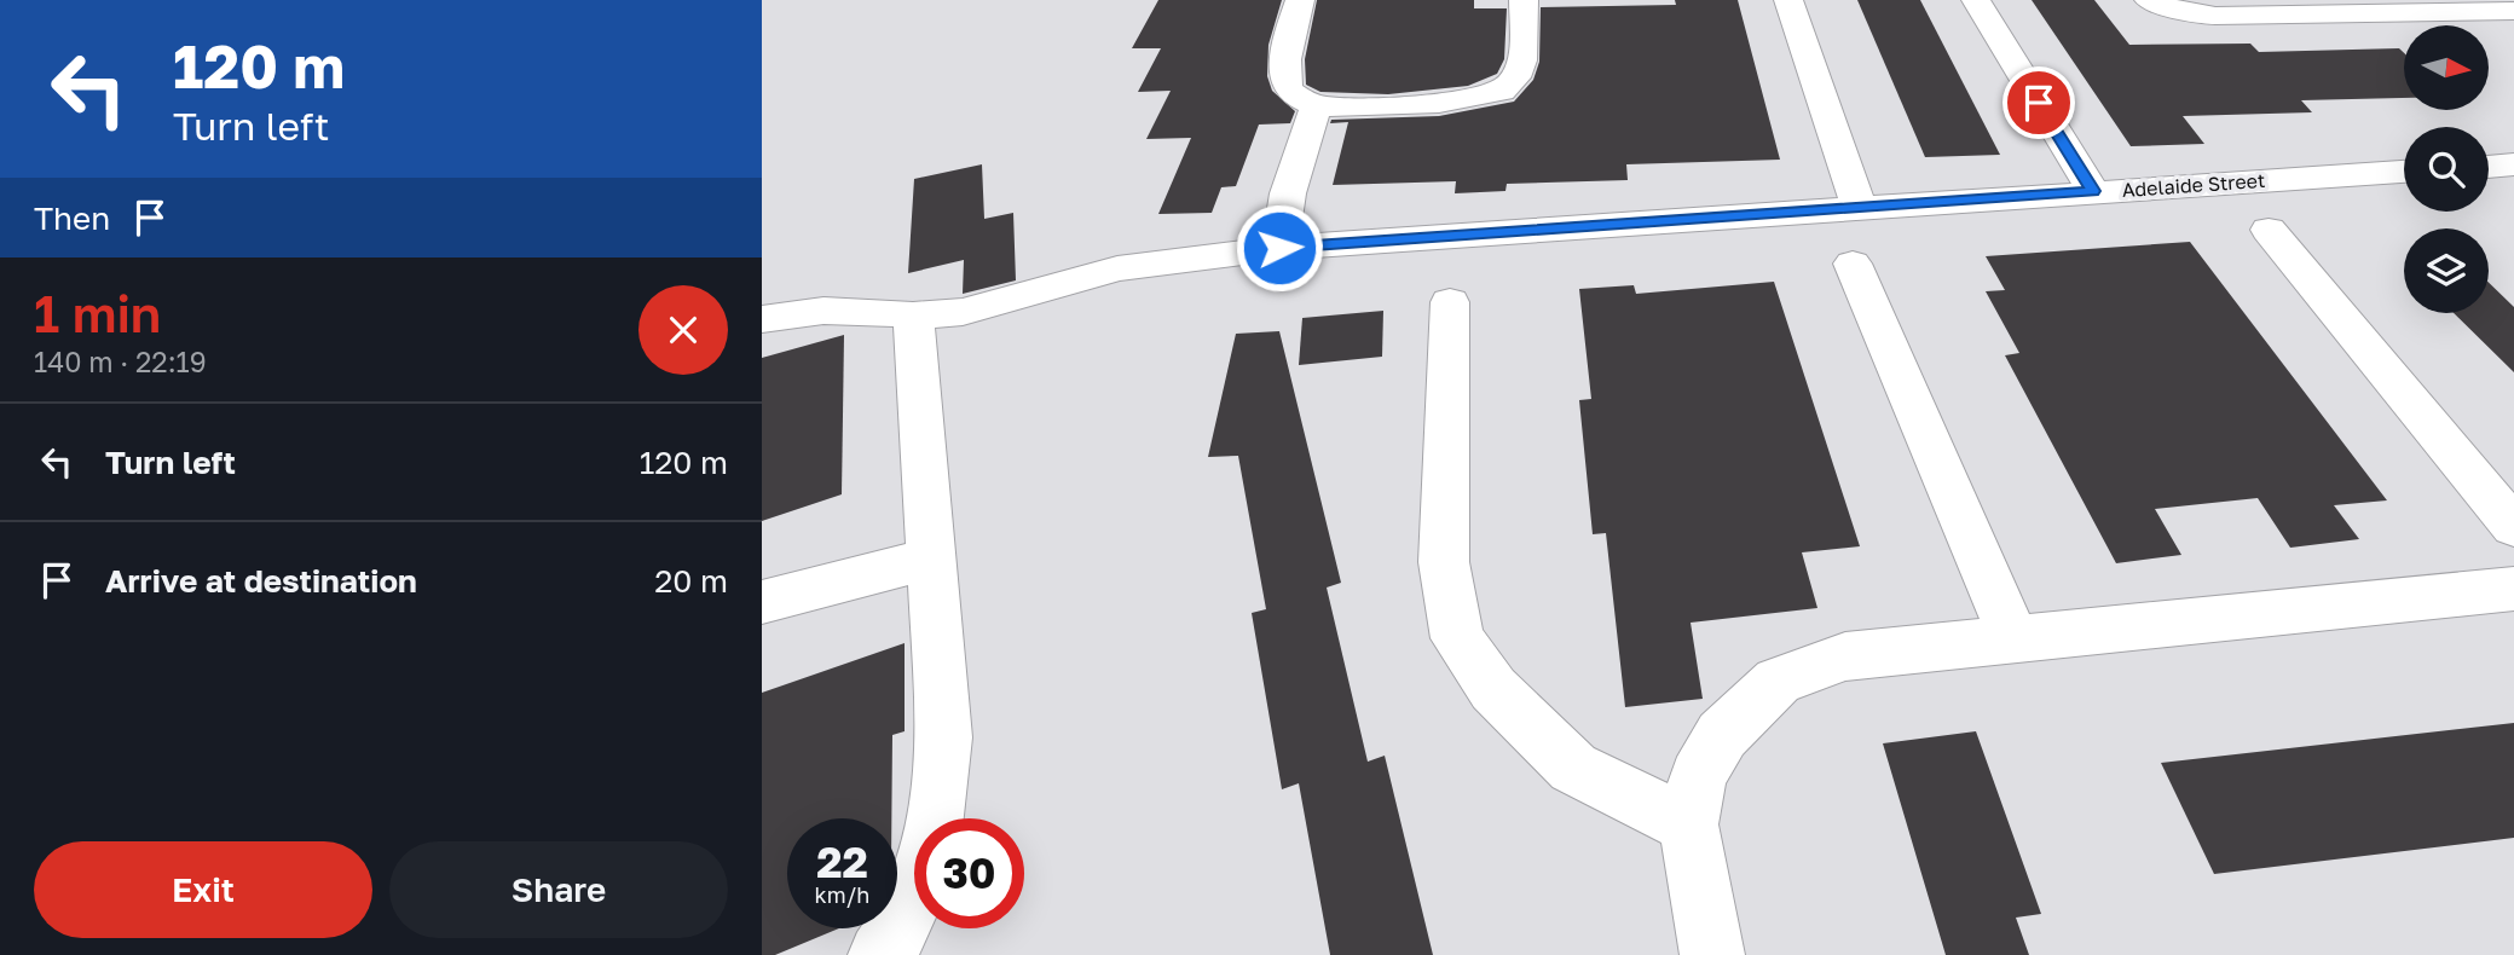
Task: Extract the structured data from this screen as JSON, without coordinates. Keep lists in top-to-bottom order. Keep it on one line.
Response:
{"streets":{"street":["Adelaide Street"]},"north":"right","page":{"turn":["120 m","Turn left"],"then":"Then","heading":["1 min","140 m · 22:19"],"list":[{"name":"Turn left","value":"120 m"},{"name":"Arrive at destination","value":"20 m"}],"speed":"22 km/h","limit":"30","buttons":["Exit","Share"]}}
